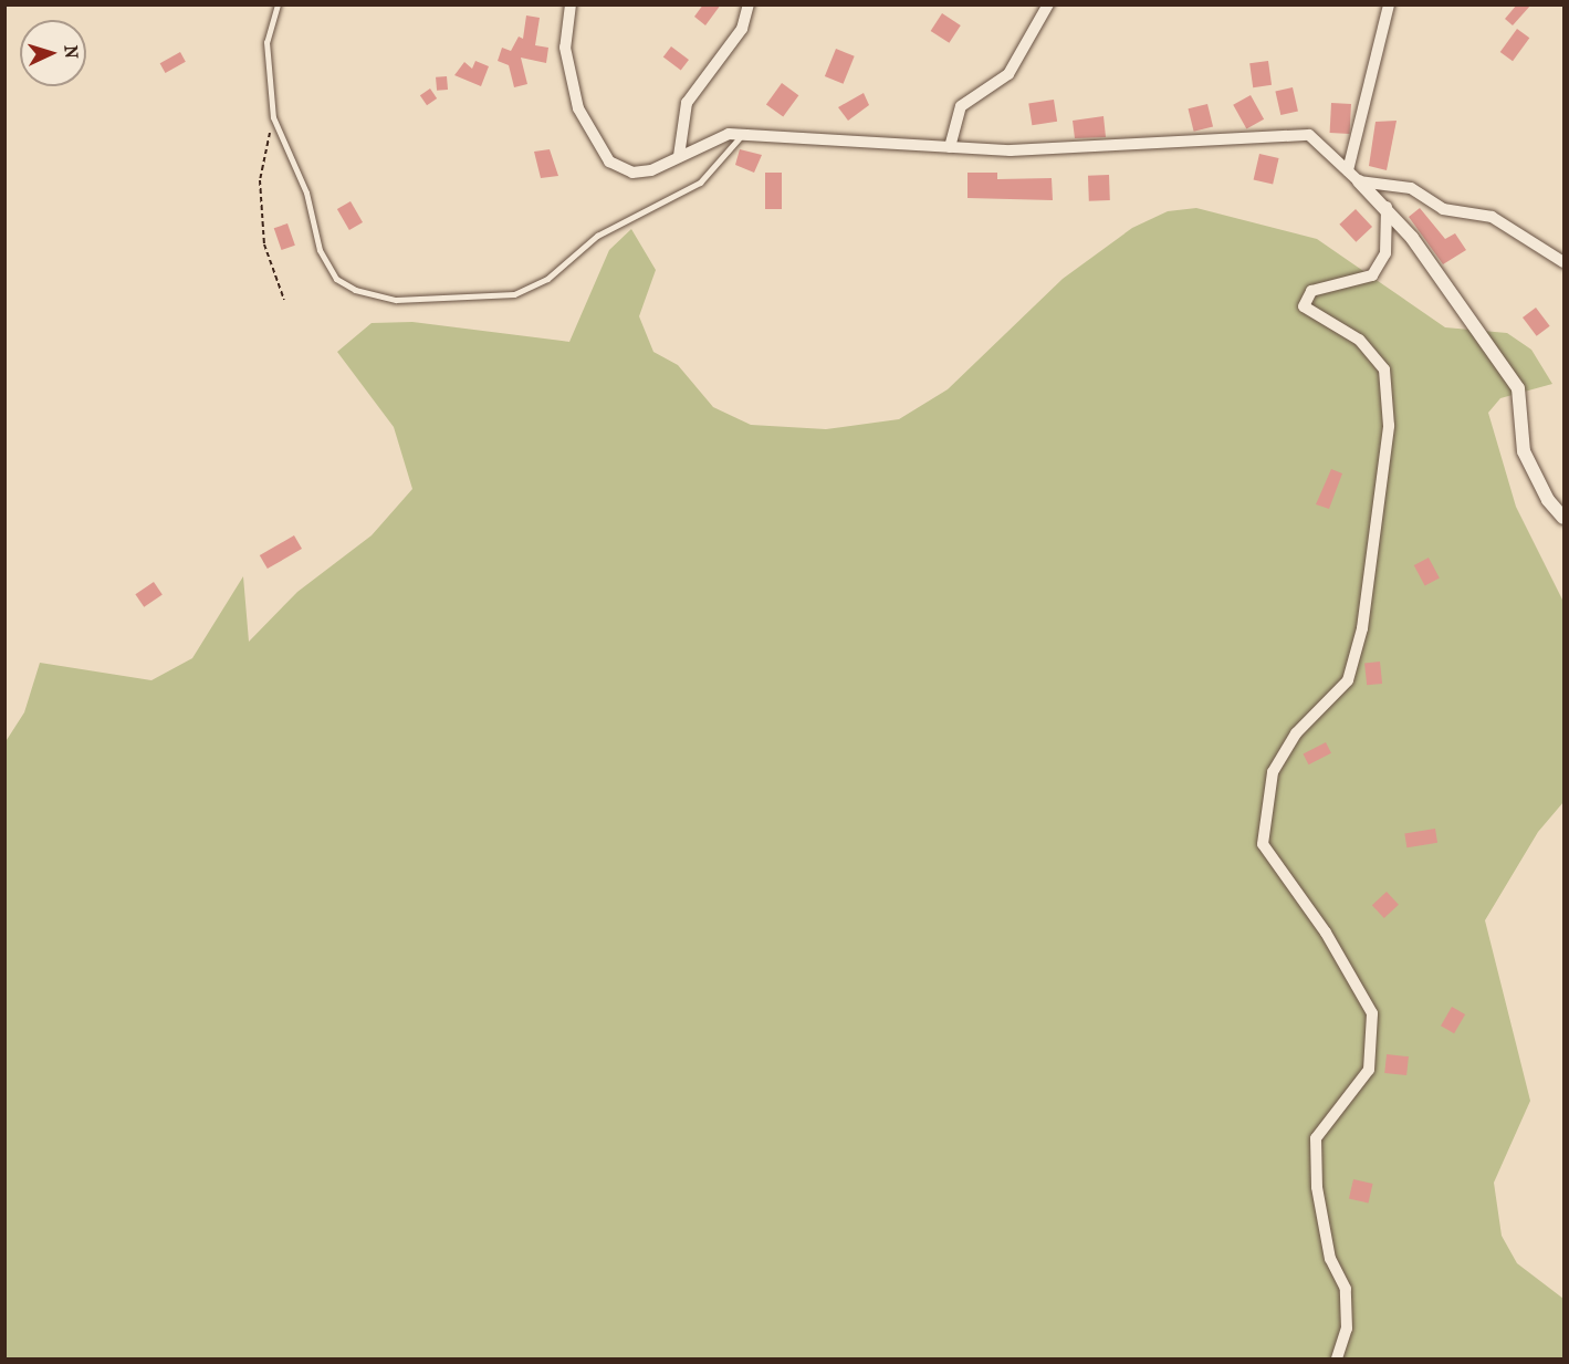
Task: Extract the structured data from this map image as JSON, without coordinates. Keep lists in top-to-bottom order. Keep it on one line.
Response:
{"north":"right"}
